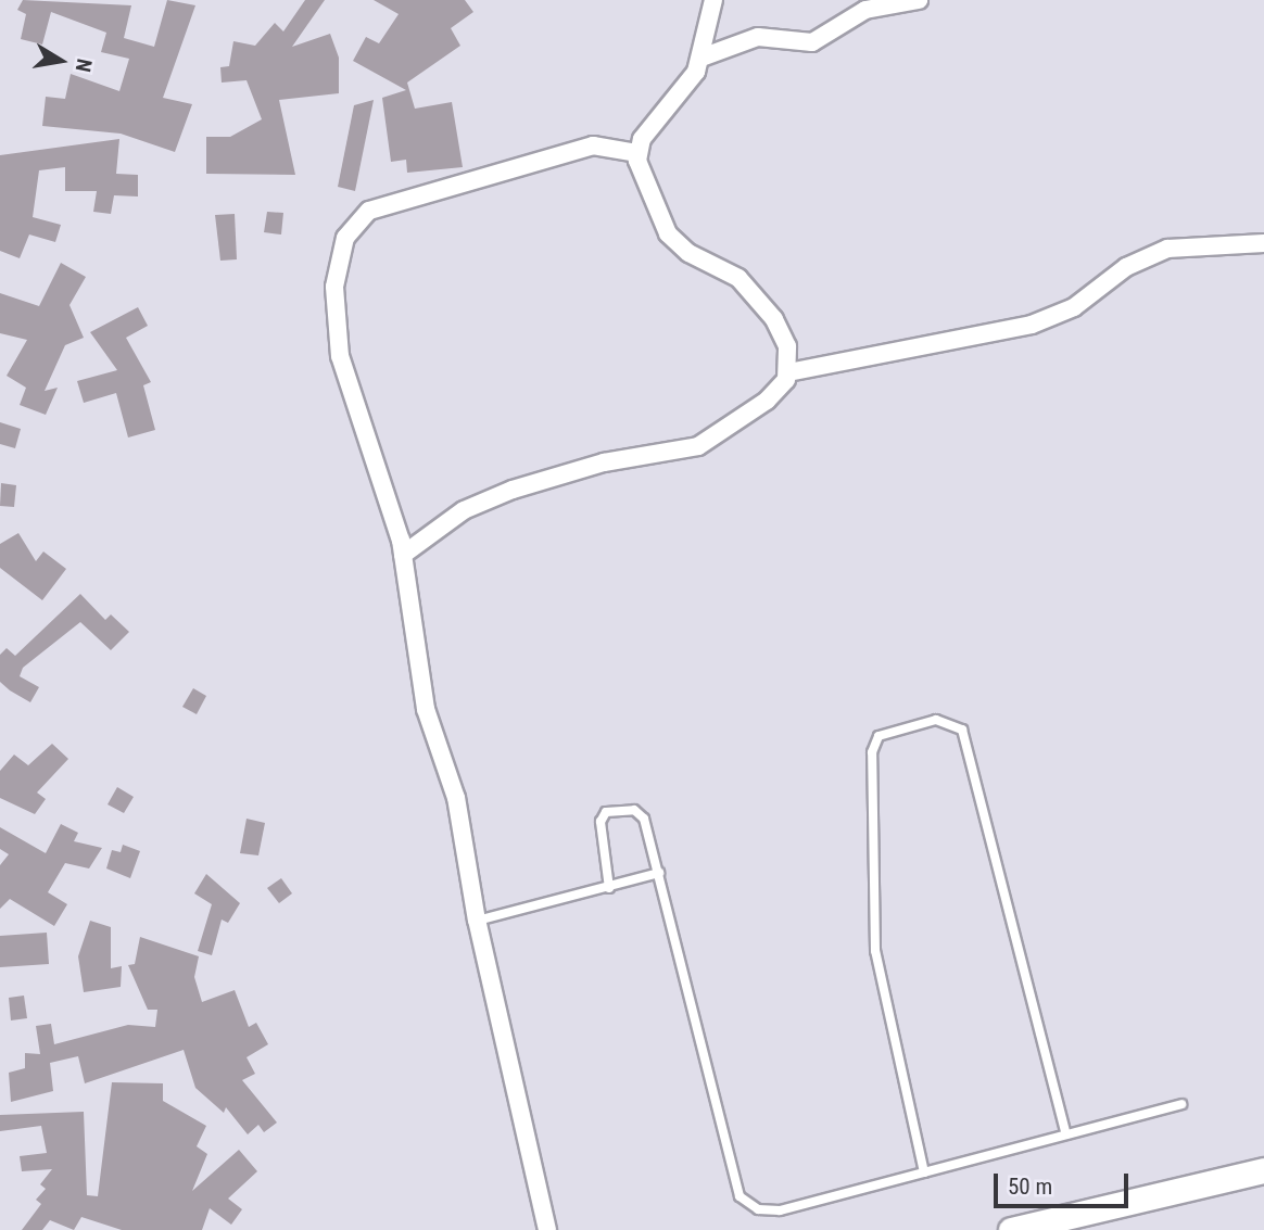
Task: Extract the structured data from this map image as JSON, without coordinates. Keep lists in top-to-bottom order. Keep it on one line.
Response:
{"scale_bar":"50 m","north":"right"}
